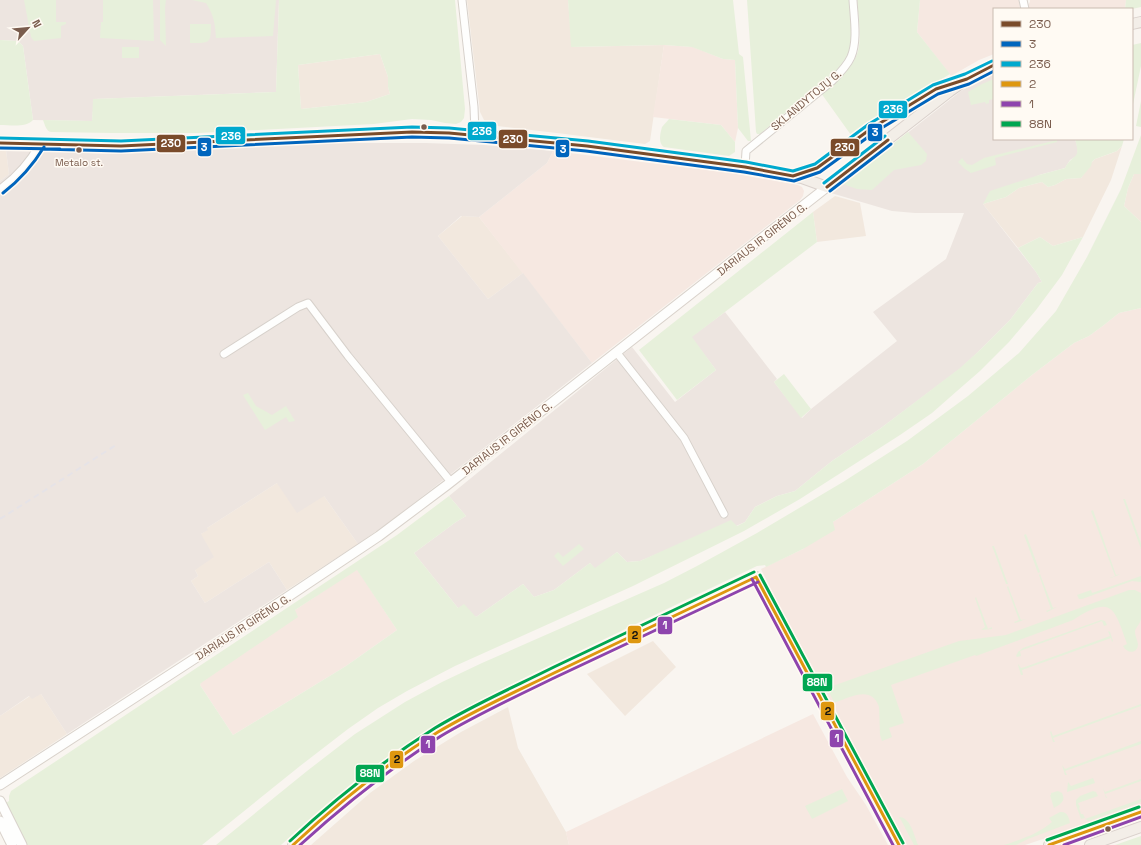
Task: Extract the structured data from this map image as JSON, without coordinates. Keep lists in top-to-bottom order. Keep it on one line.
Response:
{"streets":{"main road":["DARIAUS IR GIRĖNO G."],"street":["SKLANDYTOJŲ G."]},"places":["Metalo st."],"lines":["transit line 236","transit line 230","transit line 3","transit line 88N","transit line 2","transit line 1"],"legend":["230","3","236","2","1","88N"],"north":"top right"}
